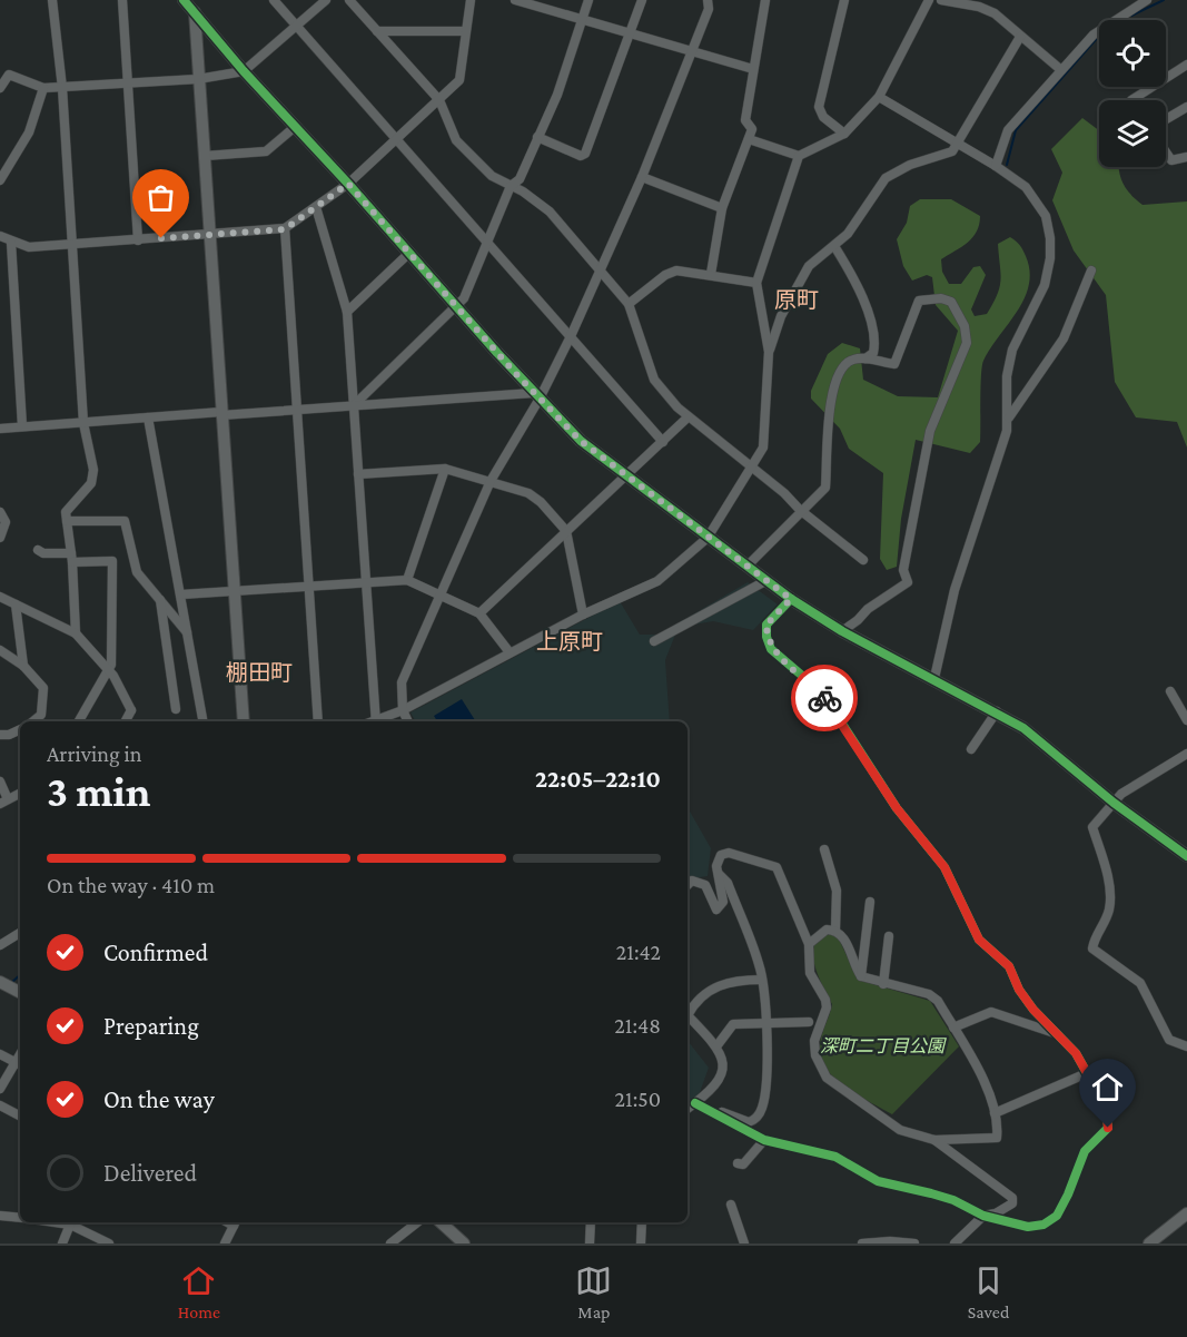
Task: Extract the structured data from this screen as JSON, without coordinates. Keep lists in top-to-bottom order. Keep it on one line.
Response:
{"districts":["原町","上原町","棚田町"],"parks":["深町二丁目公園"],"page":{"heading":["3 min","Arriving in","22:05–22:10"],"bar":"On the way · 410 m","list":[["Confirmed","21:42"],["Preparing","21:48"],["On the way","21:50"],"Delivered"],"tabs":["Home","Map","Saved"]}}
